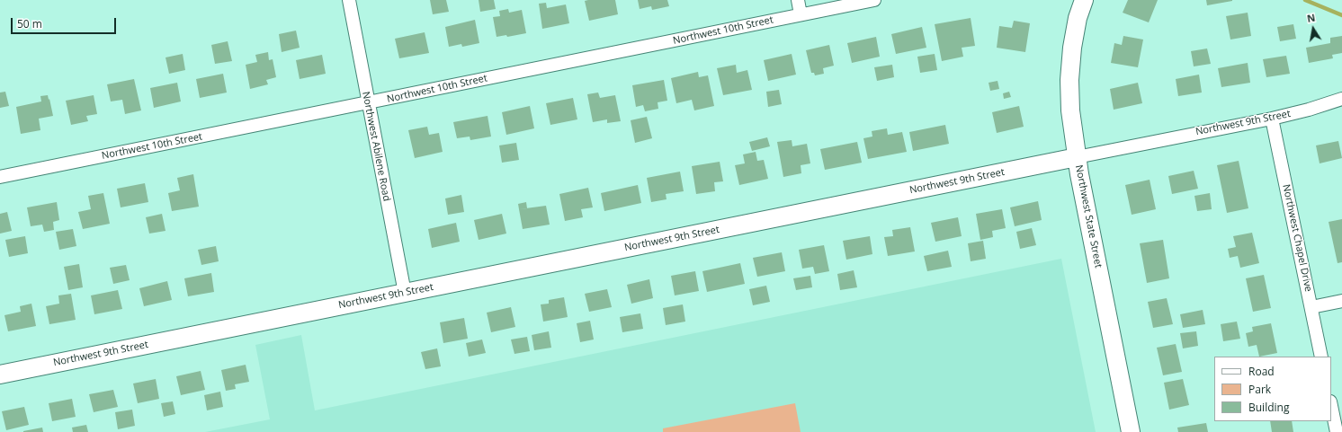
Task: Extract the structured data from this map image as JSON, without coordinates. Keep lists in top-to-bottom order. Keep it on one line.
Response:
{"streets":{"street":["Northwest 10th Street","Northwest 9th Street","Northwest Abilene Road","Northwest State Street","Northwest Chapel Drive"]},"crossings":[["Northwest 10th Street","Northwest Abilene Road"],["Northwest 9th Street","Northwest Abilene Road"],["Northwest 9th Street","Northwest State Street"],["Northwest 9th Street","Northwest Chapel Drive"]],"legend":["Road","Park","Building"],"scale_bar":"50 m","north":"top"}
